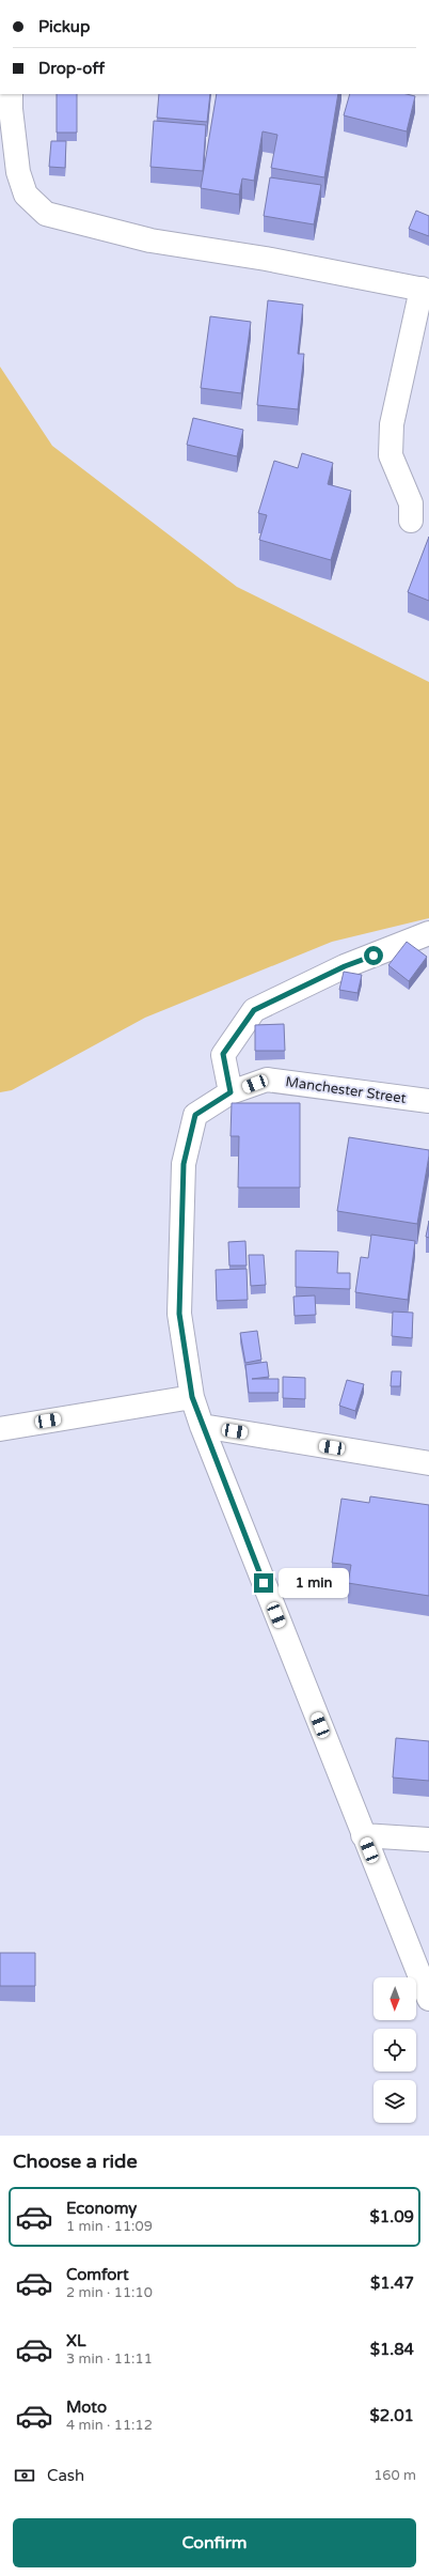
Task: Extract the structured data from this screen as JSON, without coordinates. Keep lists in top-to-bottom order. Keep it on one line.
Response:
{"streets":{"street":["Manchester Street"]},"north":"bottom","page":{"banner":["Pickup","Drop-off"],"bubble":"1 min","heading":"Choose a ride","list":[{"name":"Economy","note":"1 min · 11:09","value":"$1.09"},{"name":"Comfort","note":"2 min · 11:10","value":"$1.47"},{"name":"XL","note":"3 min · 11:11","value":"$1.84"},{"name":"Moto","note":"4 min · 11:12","value":"$2.01"}],"pay":["Cash","160 m"],"buttons":"Confirm"}}
